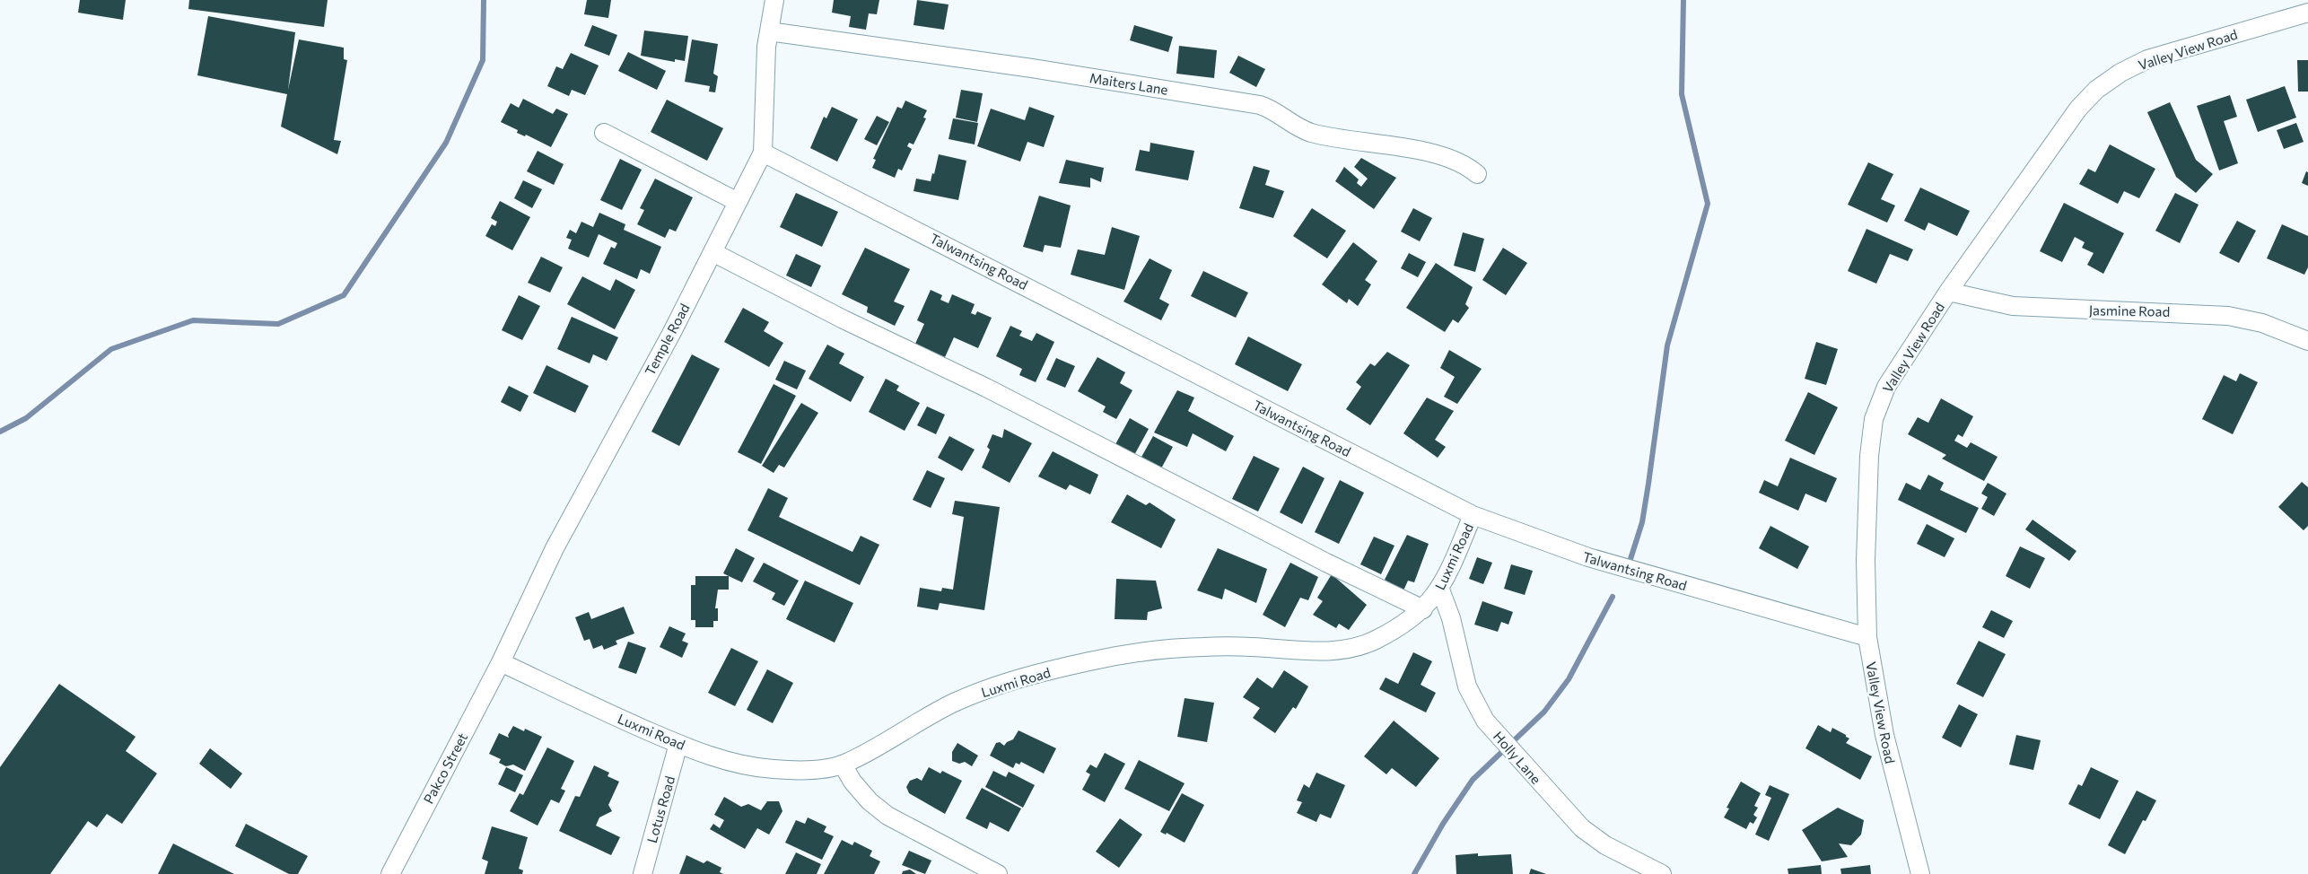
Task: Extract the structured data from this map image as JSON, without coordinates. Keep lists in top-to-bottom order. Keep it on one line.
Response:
{"streets":{"street":["Valley View Road","Maiters Lane","Talwantsing Road","Jasmine Road","Temple Road","Luxmi Road","Holly Lane","Pakco Street","Lotus Road"]},"crossings":[["Valley View Road","Talwantsing Road"],["Valley View Road","Jasmine Road"],["Maiters Lane","Temple Road"],["Talwantsing Road","Temple Road"],["Talwantsing Road","Luxmi Road"],["Temple Road","Luxmi Road"],["Temple Road","Pakco Street"],["Luxmi Road","Holly Lane"],["Luxmi Road","Pakco Street"],["Luxmi Road","Lotus Road"]]}
